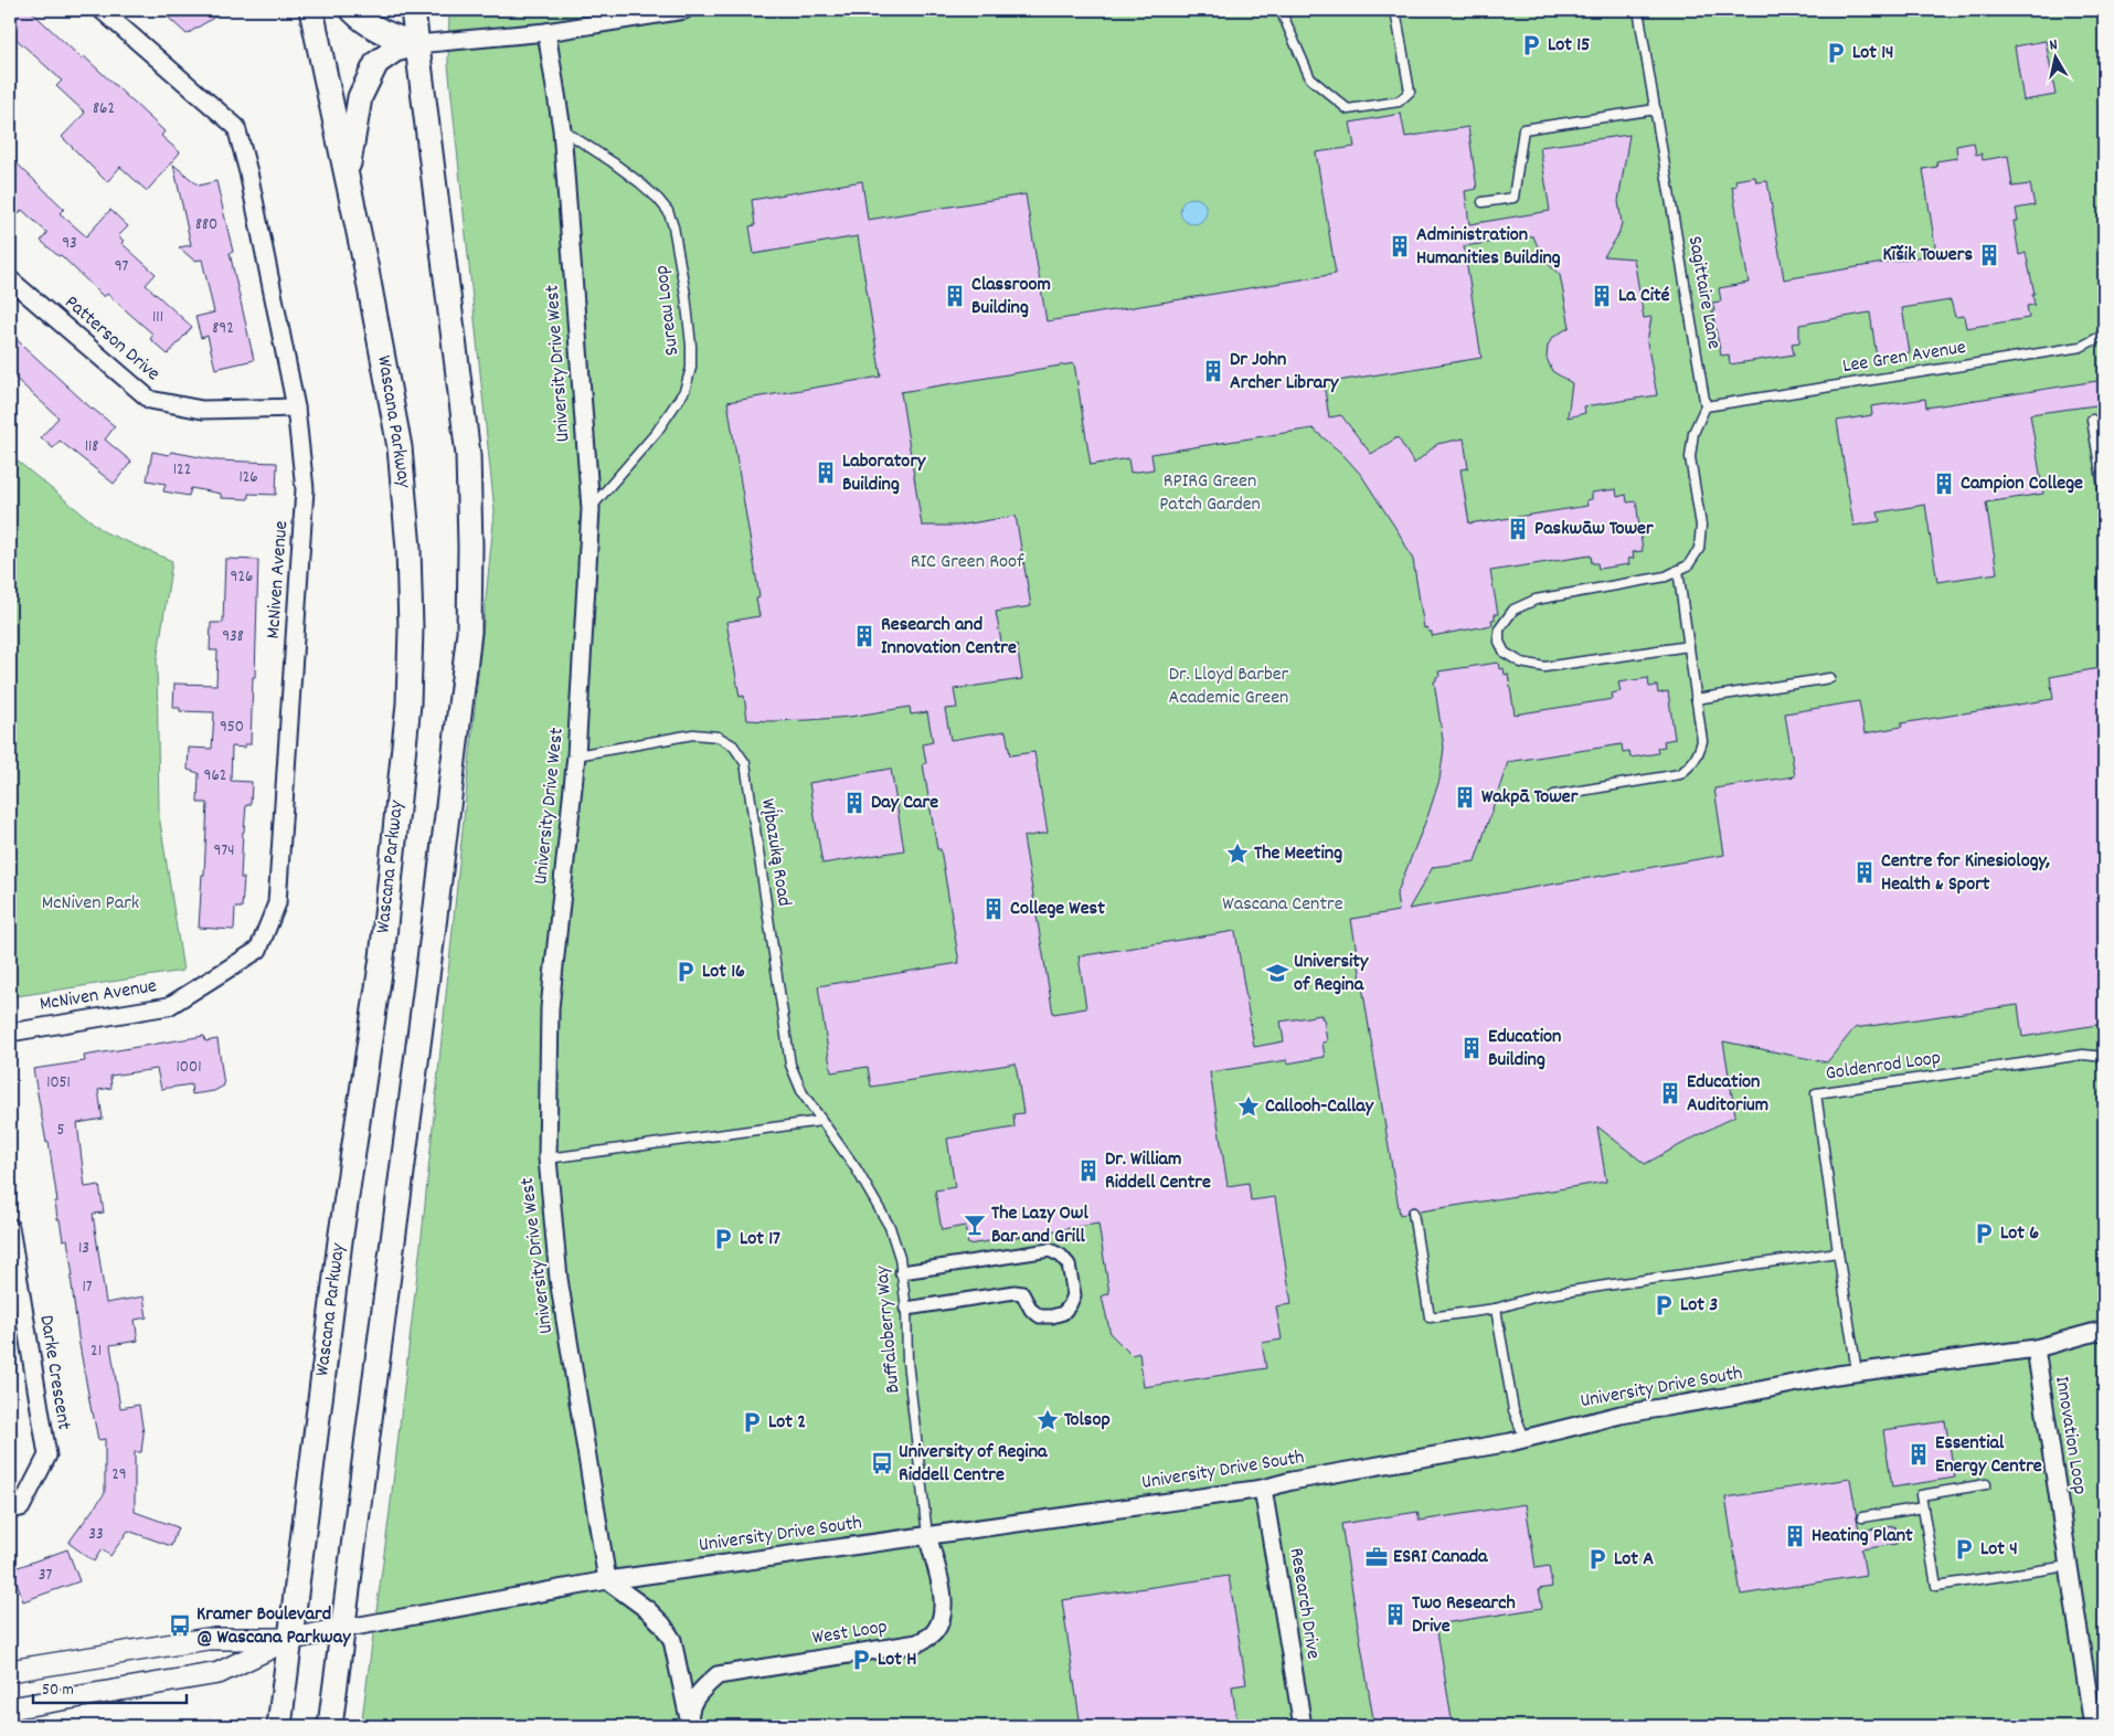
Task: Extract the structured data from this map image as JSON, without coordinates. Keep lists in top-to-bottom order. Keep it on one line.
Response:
{"streets":{"main road":["Wascana Parkway"],"street":["Patterson Drive","University Drive West","McNiven Avenue","Darke Crescent","University Drive South","Innovation Loop","Research Drive","West Loop"],"lane":["Sagittaire Lane","Sureau Loop","Lee Gren Avenue","Wį́bazuką Road","Goldenrod Loop","Buffaloberry Way"]},"crossings":[["Sagittaire Lane","Lee Gren Avenue"],["Sureau Loop","University Drive West"],["Patterson Drive","McNiven Avenue"],["University Drive West","Wį́bazuką Road"],["University Drive West","University Drive South"],["University Drive West","West Loop"],["Wį́bazuką Road","Buffaloberry Way"],["Goldenrod Loop","University Drive South"],["Buffaloberry Way","University Drive South"],["Buffaloberry Way","West Loop"],["University Drive South","Innovation Loop"],["University Drive South","Research Drive"],["University Drive South","West Loop"]],"parks":["RPIRG Green Patch Garden","RIC Green Roof","Dr. Lloyd Barber Academic Green","McNiven Park","Wascana Centre"],"places":{"parking":["Lot 15","Lot 14","Lot 16","Lot 6","Lot 17","Lot 3","Lot 2","Lot 4","Lot A","Lot H"],"building":["Administration Humanities Building","Kīšik Towers","Classroom Building","La Cité","Dr John Archer Library","Laboratory Building","Campion College","Paskwāw Tower","Research and Innovation Centre","Wakpā Tower","Day Care","Centre for Kinesiology, Health & Sport","College West","Education Building","Education Auditorium","Dr. William Riddell Centre","Essential Energy Centre","Heating Plant","Two Research Drive"],"place":["The Meeting","Callooh-Callay","Tolsop"],"school or university":["University of Regina"],"bar":["The Lazy Owl Bar and Grill"],"bus stop":["University of Regina Riddell Centre","Kramer Boulevard @ Wascana Parkway"],"office":["ESRI Canada"]},"house_numbers":["862","880","93","97","111","892","118","122","126","926","938","950","962","974","1001","1051","5","13","17","21","29","33","37"],"scale_bar":"50 m","north":"top"}
